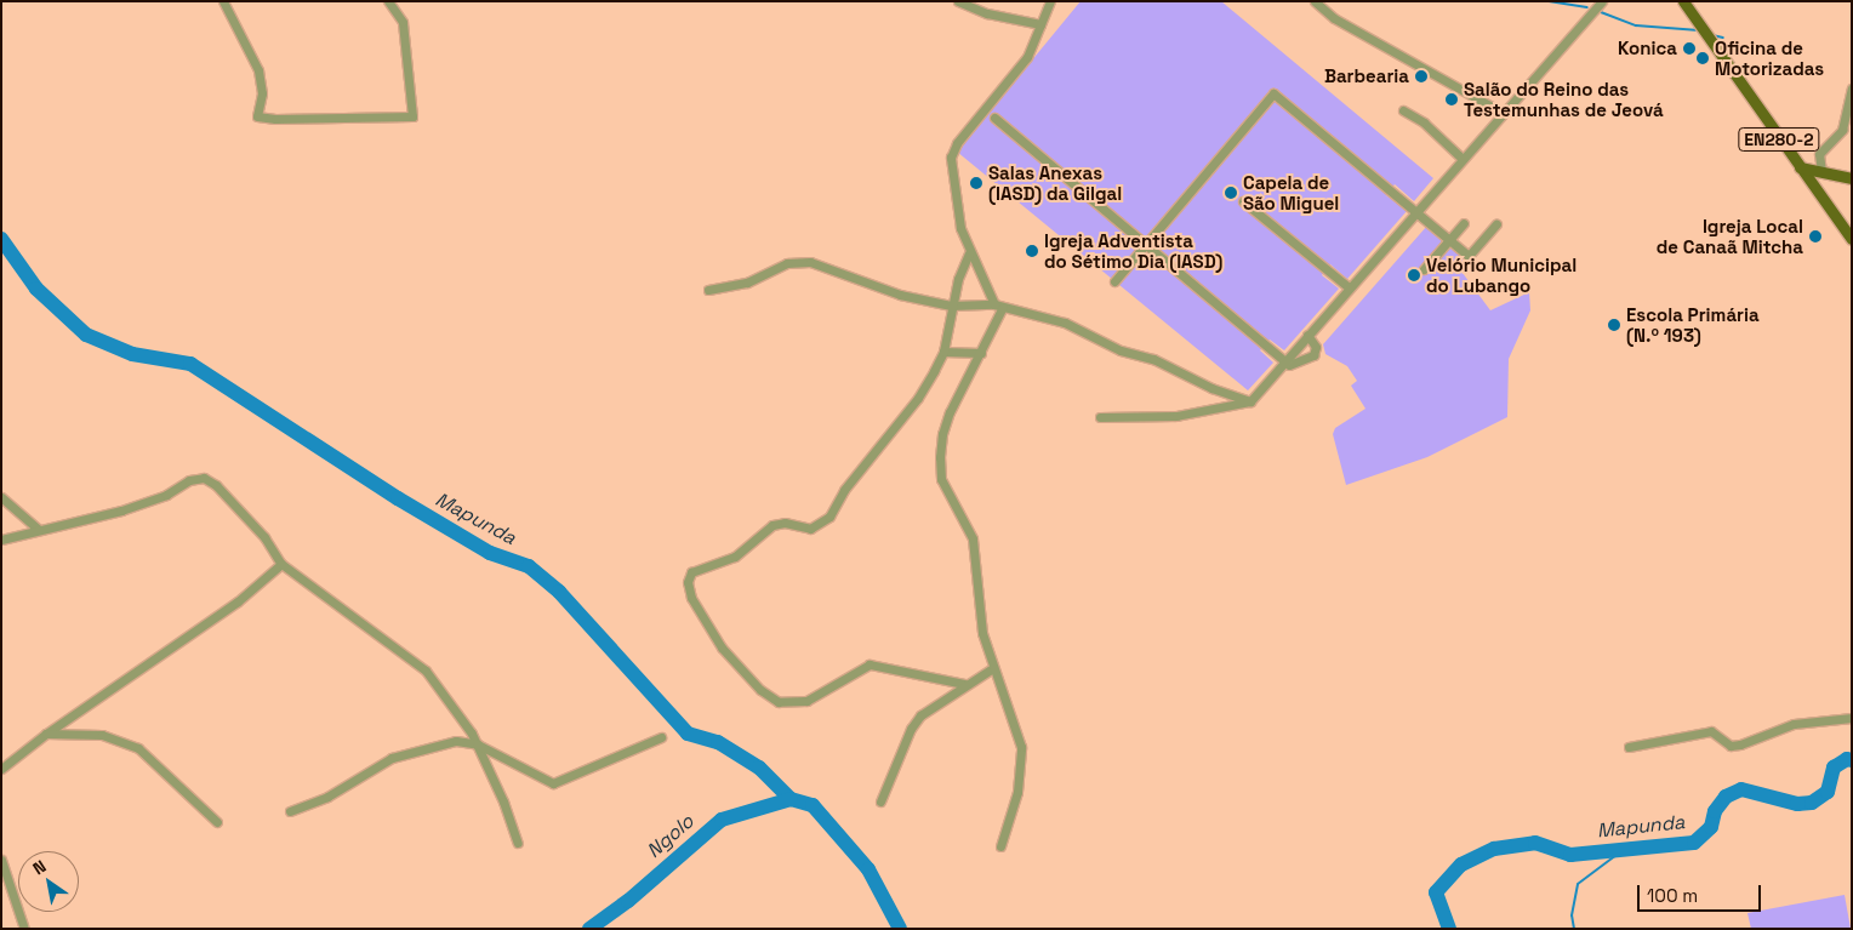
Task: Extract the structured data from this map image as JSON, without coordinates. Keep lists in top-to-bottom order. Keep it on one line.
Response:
{"streets":{"main road":["EN280-2"]},"water":["Mapunda","Ngolo"],"places":["Konica","Oficina de Motorizadas","Barbearia","Salão do Reino das Testemunhas de Jeová","Salas Anexas (IASD) da Gilgal","Capela de São Miguel","Igreja Local de Canaã Mitcha","Igreja Adventista do Sétimo Dia (IASD)","Velório Municipal do Lubango","Escola Primária (N.º 193)"],"scale_bar":"100 m","north":"top left"}
